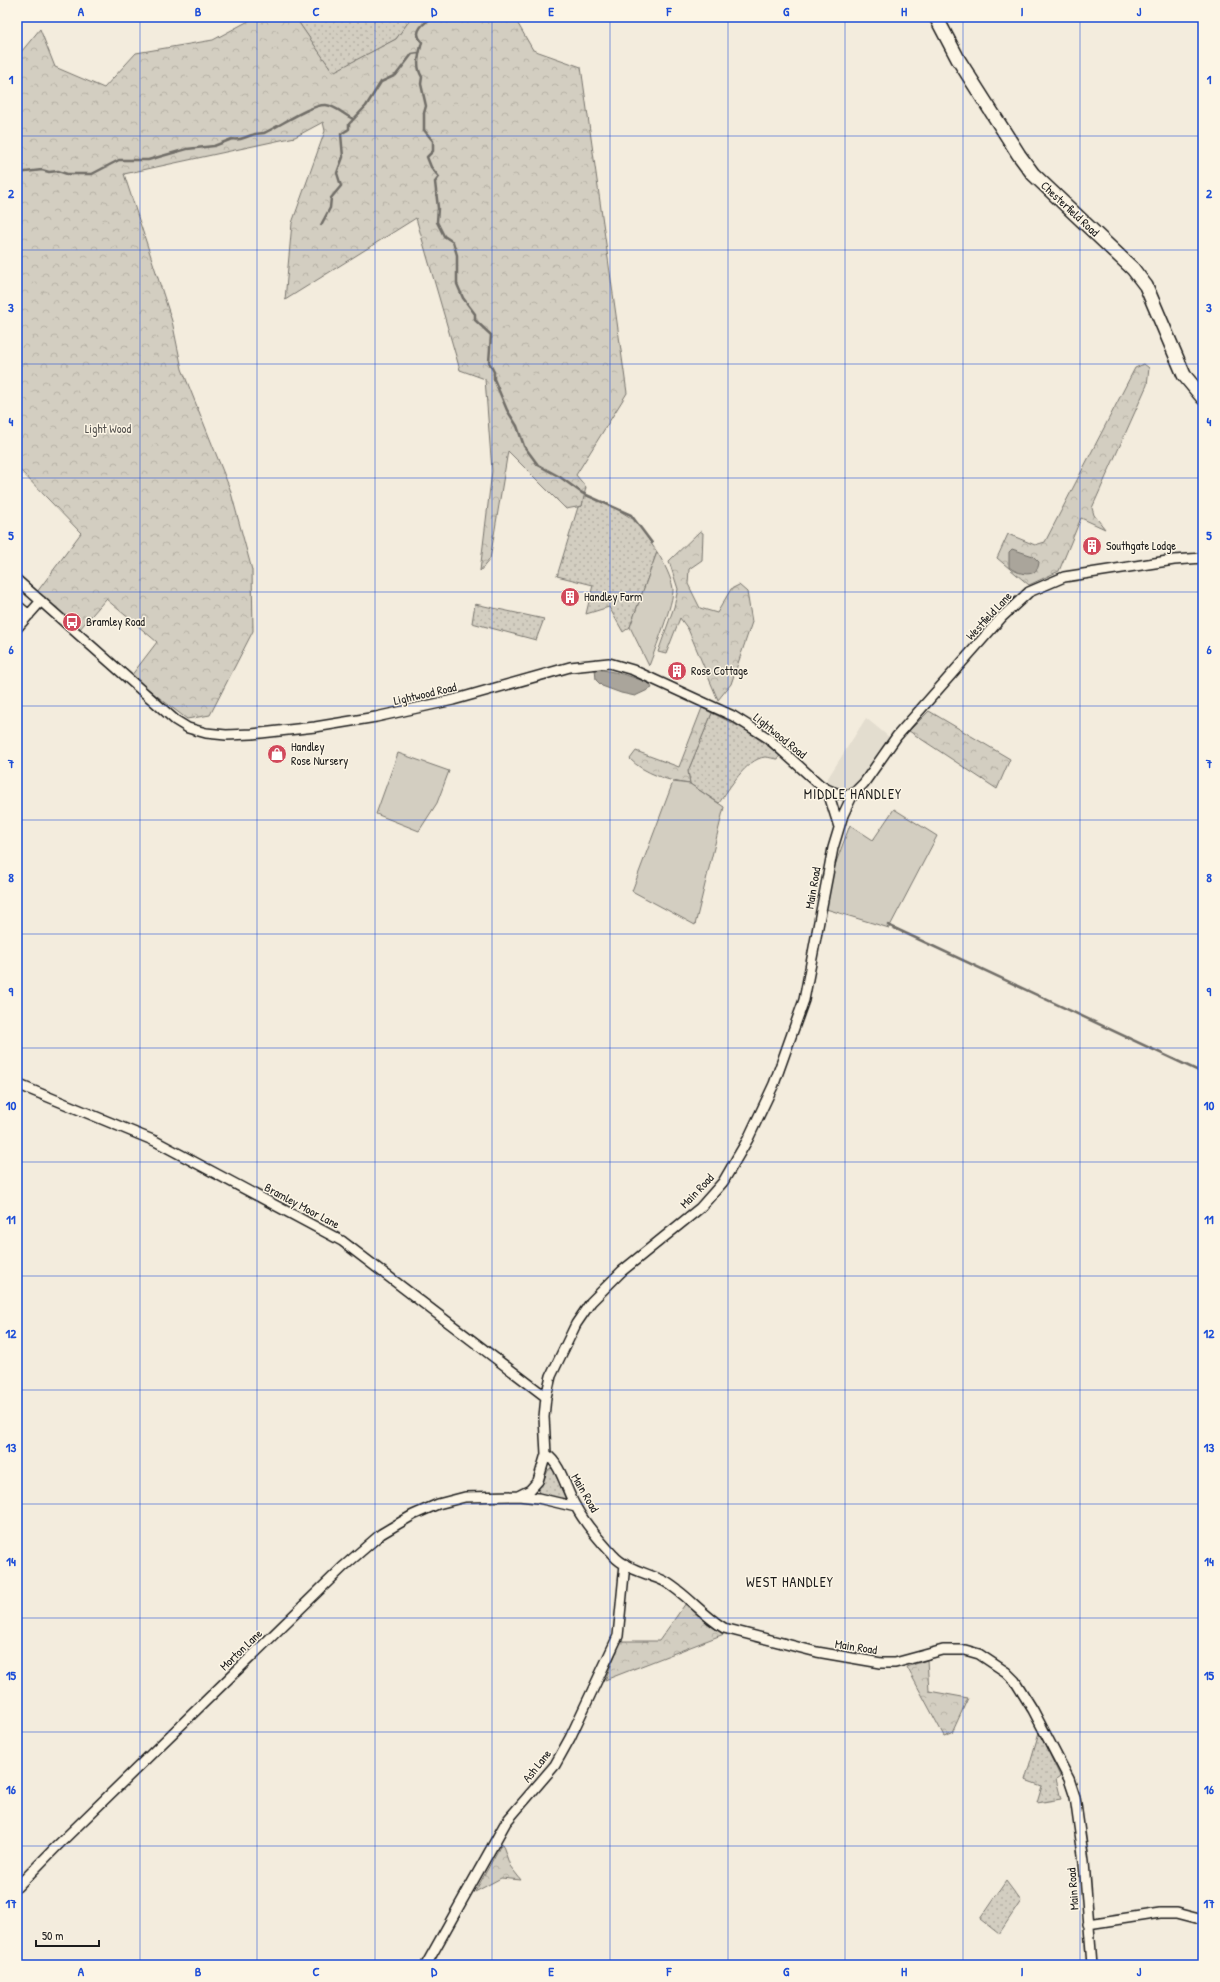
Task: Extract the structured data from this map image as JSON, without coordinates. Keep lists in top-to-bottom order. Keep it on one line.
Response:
{"streets":{"main road":["Chesterfield Road"],"street":["Westfield Lane","Lightwood Road","Main Road","Bramley Moor Lane","Morton Lane","Ash Lane"]},"crossings":[["Westfield Lane","Lightwood Road"],["Westfield Lane","Main Road"],["Lightwood Road","Main Road"],["Main Road","Bramley Moor Lane"],["Main Road","Morton Lane"],["Main Road","Ash Lane"]],"districts":["MIDDLE HANDLEY","WEST HANDLEY"],"parks":["Light Wood"],"places":{"building":["Southgate Lodge","Handley Farm","Rose Cottage"],"bus stop":["Bramley Road"],"shop":["Handley Rose Nursery"]},"scale_bar":"50 m","grid":{"columns":["A","B","C","D","E","F","G","H","I","J"],"rows":["1","2","3","4","5","6","7","8","9","10","11","12","13","14","15","16","17"]}}
